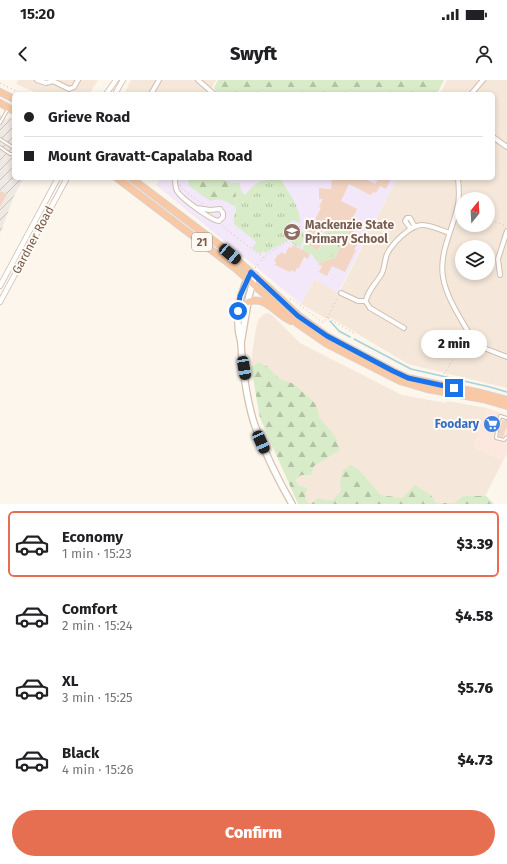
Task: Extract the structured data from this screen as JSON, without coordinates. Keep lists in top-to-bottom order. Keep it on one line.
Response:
{"streets":{"highway":["21"],"street":["Gardner Road"]},"places":{"school or university":["Mackenzie State Primary School"],"supermarket":["Foodary"]},"north":"top","page":{"status":"15:20","header":"Swyft","banner":["Grieve Road","Mount Gravatt-Capalaba Road"],"bubble":"2 min","list":[{"name":"Economy","note":"1 min · 15:23","value":"$3.39"},{"name":"Comfort","note":"2 min · 15:24","value":"$4.58"},{"name":"XL","note":"3 min · 15:25","value":"$5.76"},{"name":"Black","note":"4 min · 15:26","value":"$4.73"}],"buttons":"Confirm"}}
